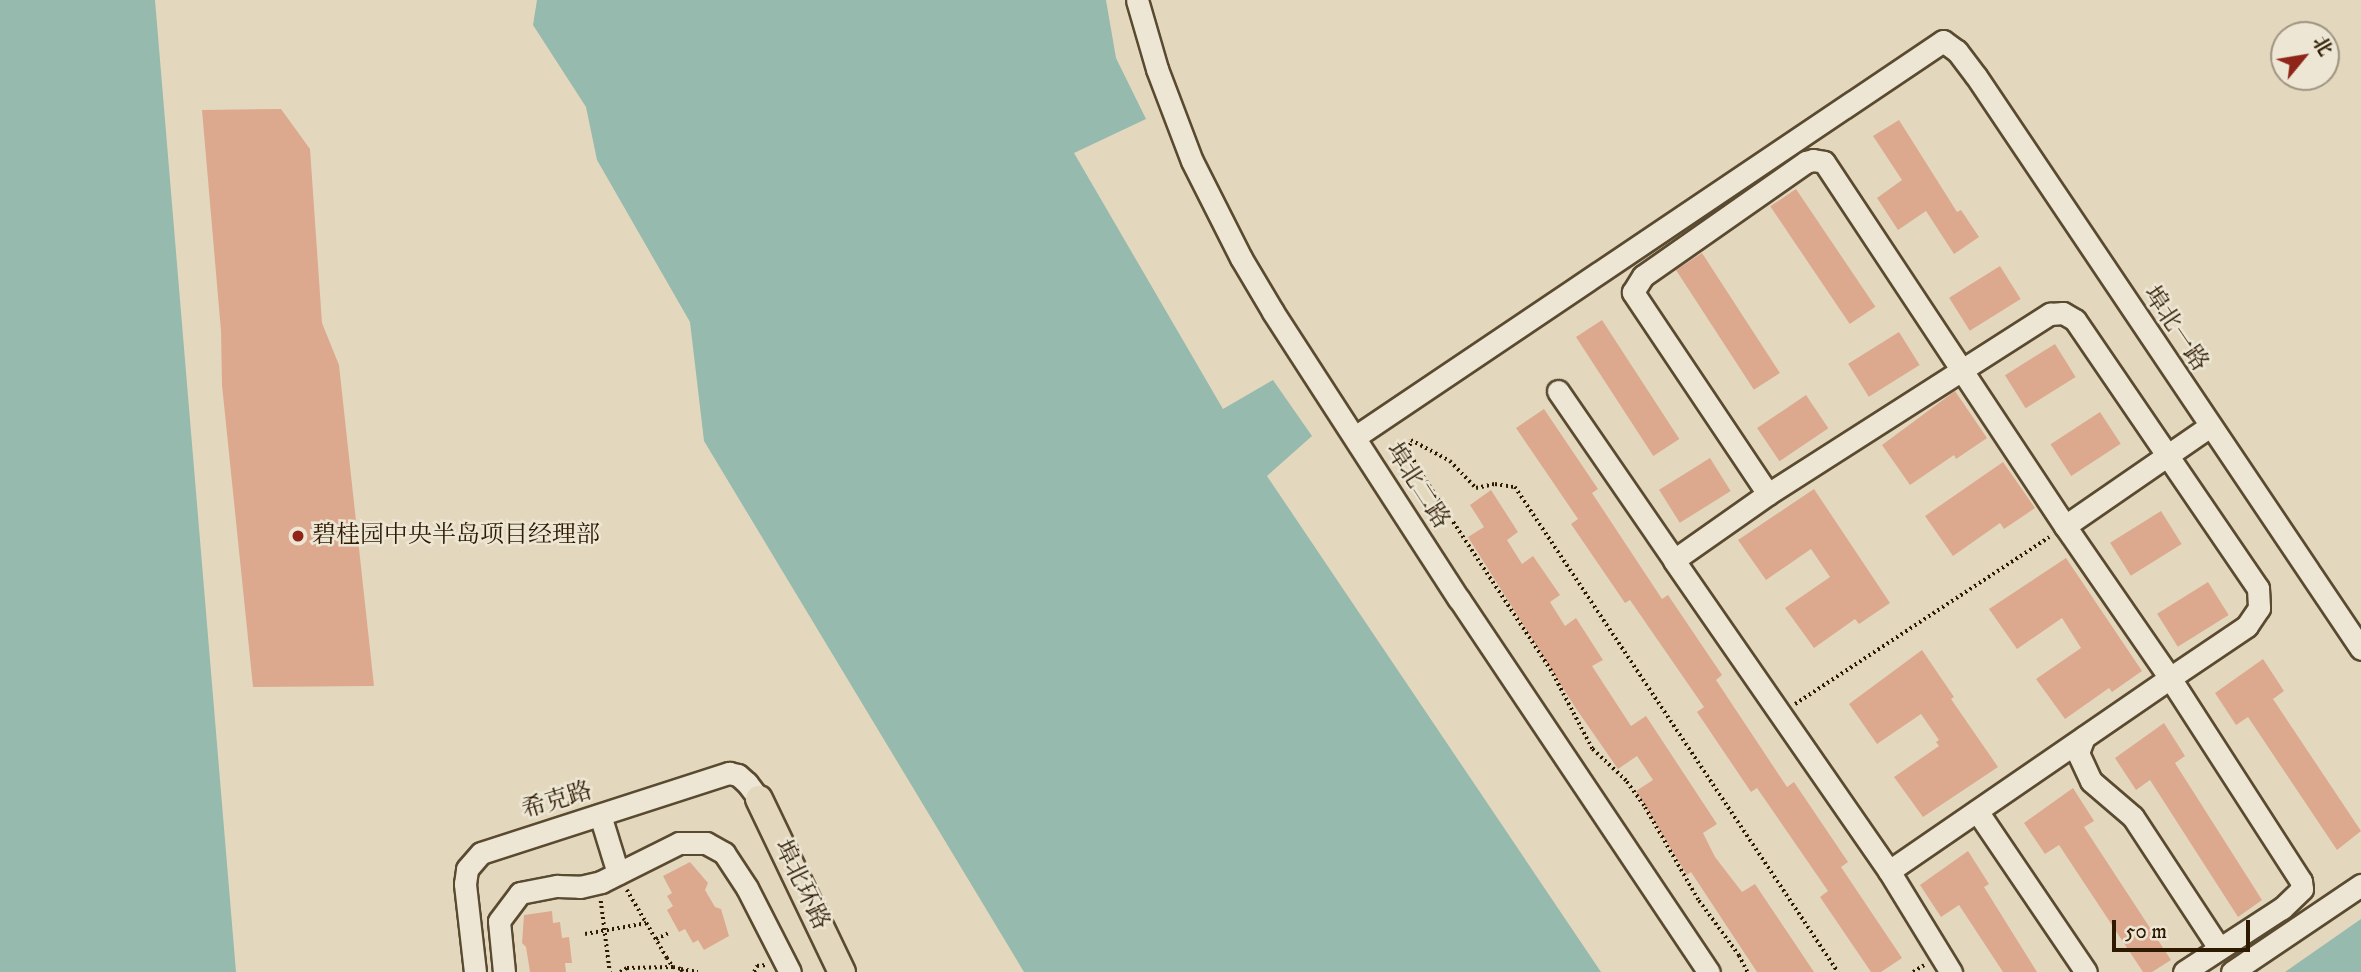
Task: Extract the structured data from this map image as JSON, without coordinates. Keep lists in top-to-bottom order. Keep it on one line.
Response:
{"streets":{"main road":["埠北环路"],"street":["埠北一路","埠北二路","希克路"]},"crossings":[["埠北一路","埠北二路"],["希克路","埠北环路"]],"places":["碧桂园中央半岛项目经理部"],"scale_bar":"50 m","north":"top right"}
